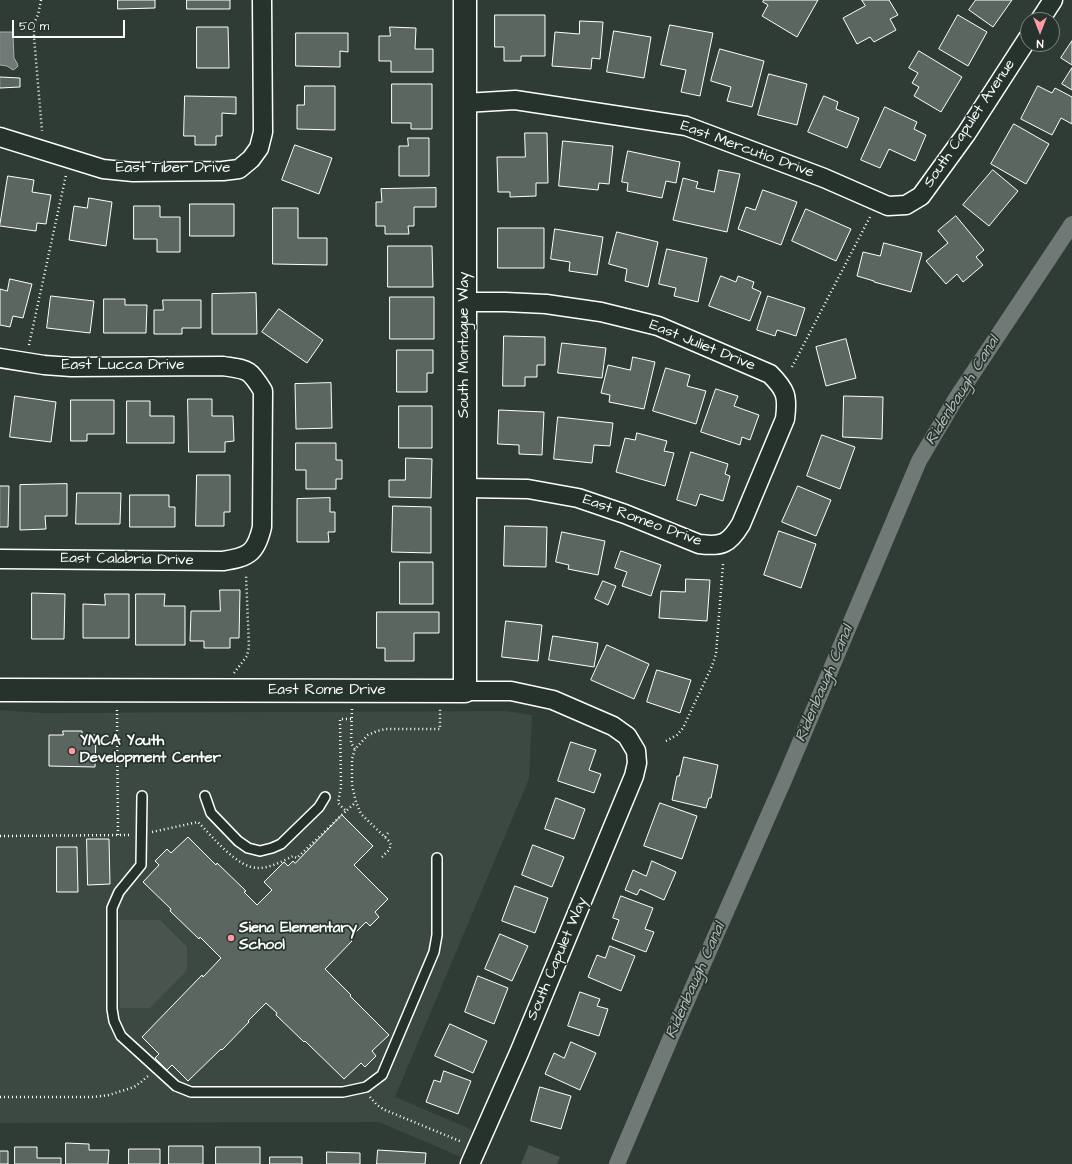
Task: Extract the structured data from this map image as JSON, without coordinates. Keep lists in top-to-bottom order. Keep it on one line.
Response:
{"streets":{"street":["South Capulet Avenue","East Mercutio Drive","East Tiber Drive","South Montague Way","East Juliet Drive","East Lucca Drive","East Romeo Drive","East Calabria Drive","East Rome Drive","South Capulet Way"]},"crossings":[["South Capulet Avenue","East Mercutio Drive"],["East Mercutio Drive","South Montague Way"],["South Montague Way","East Juliet Drive"],["South Montague Way","East Romeo Drive"],["South Montague Way","East Rome Drive"],["East Juliet Drive","East Romeo Drive"],["East Lucca Drive","East Calabria Drive"],["East Rome Drive","South Capulet Way"]],"water":["Ridenbaugh Canal"],"places":["YMCA Youth Development Center","Siena Elementary School"],"scale_bar":"50 m","north":"bottom"}
